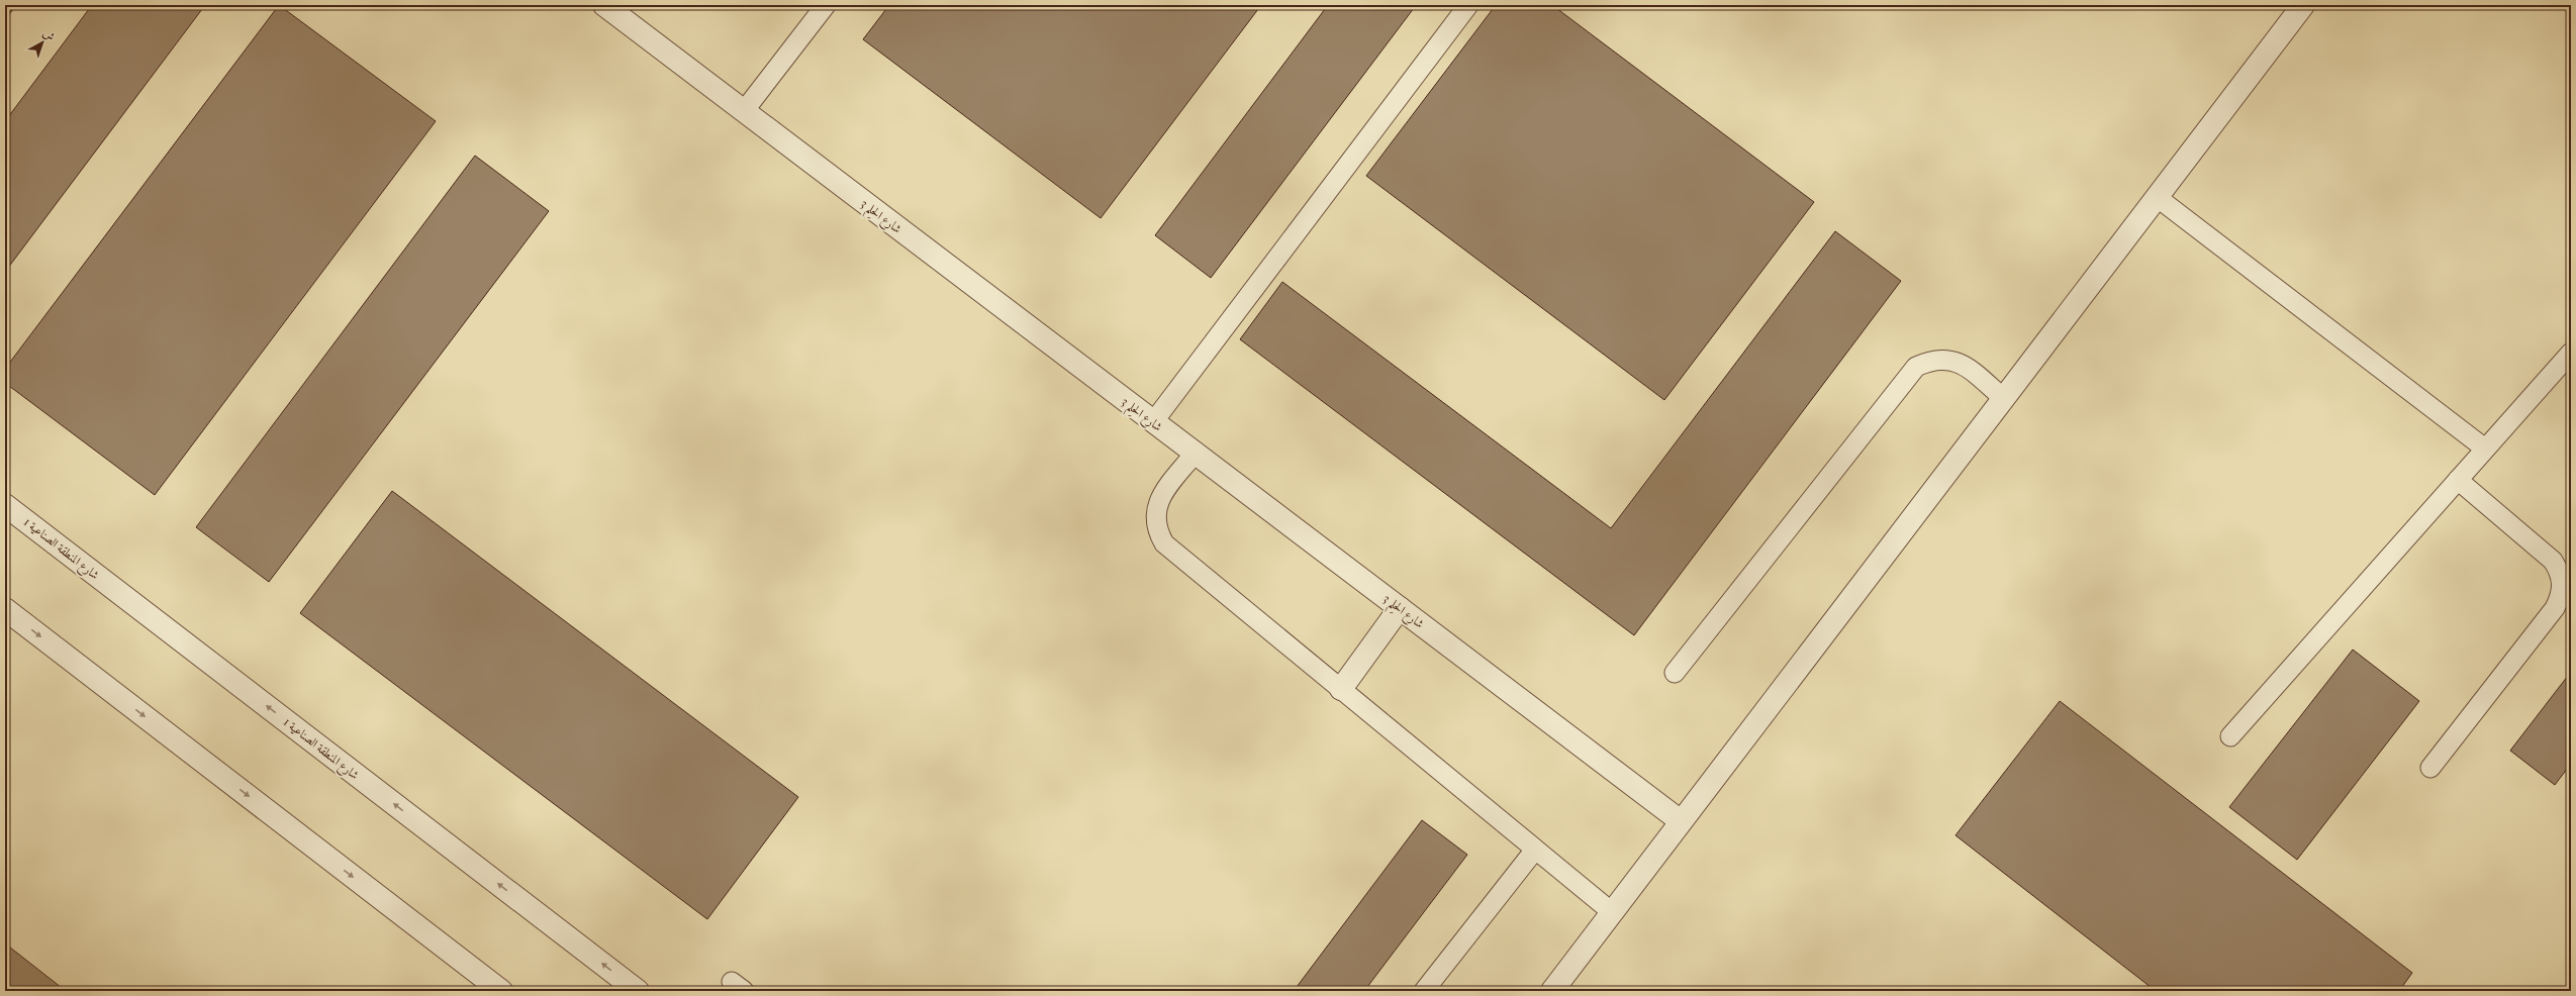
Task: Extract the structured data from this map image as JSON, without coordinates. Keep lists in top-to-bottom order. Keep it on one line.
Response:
{"streets":{"street":["شارع الحِلم 3","شارع المنطقة الصناعية 1"]},"north":"top right"}
